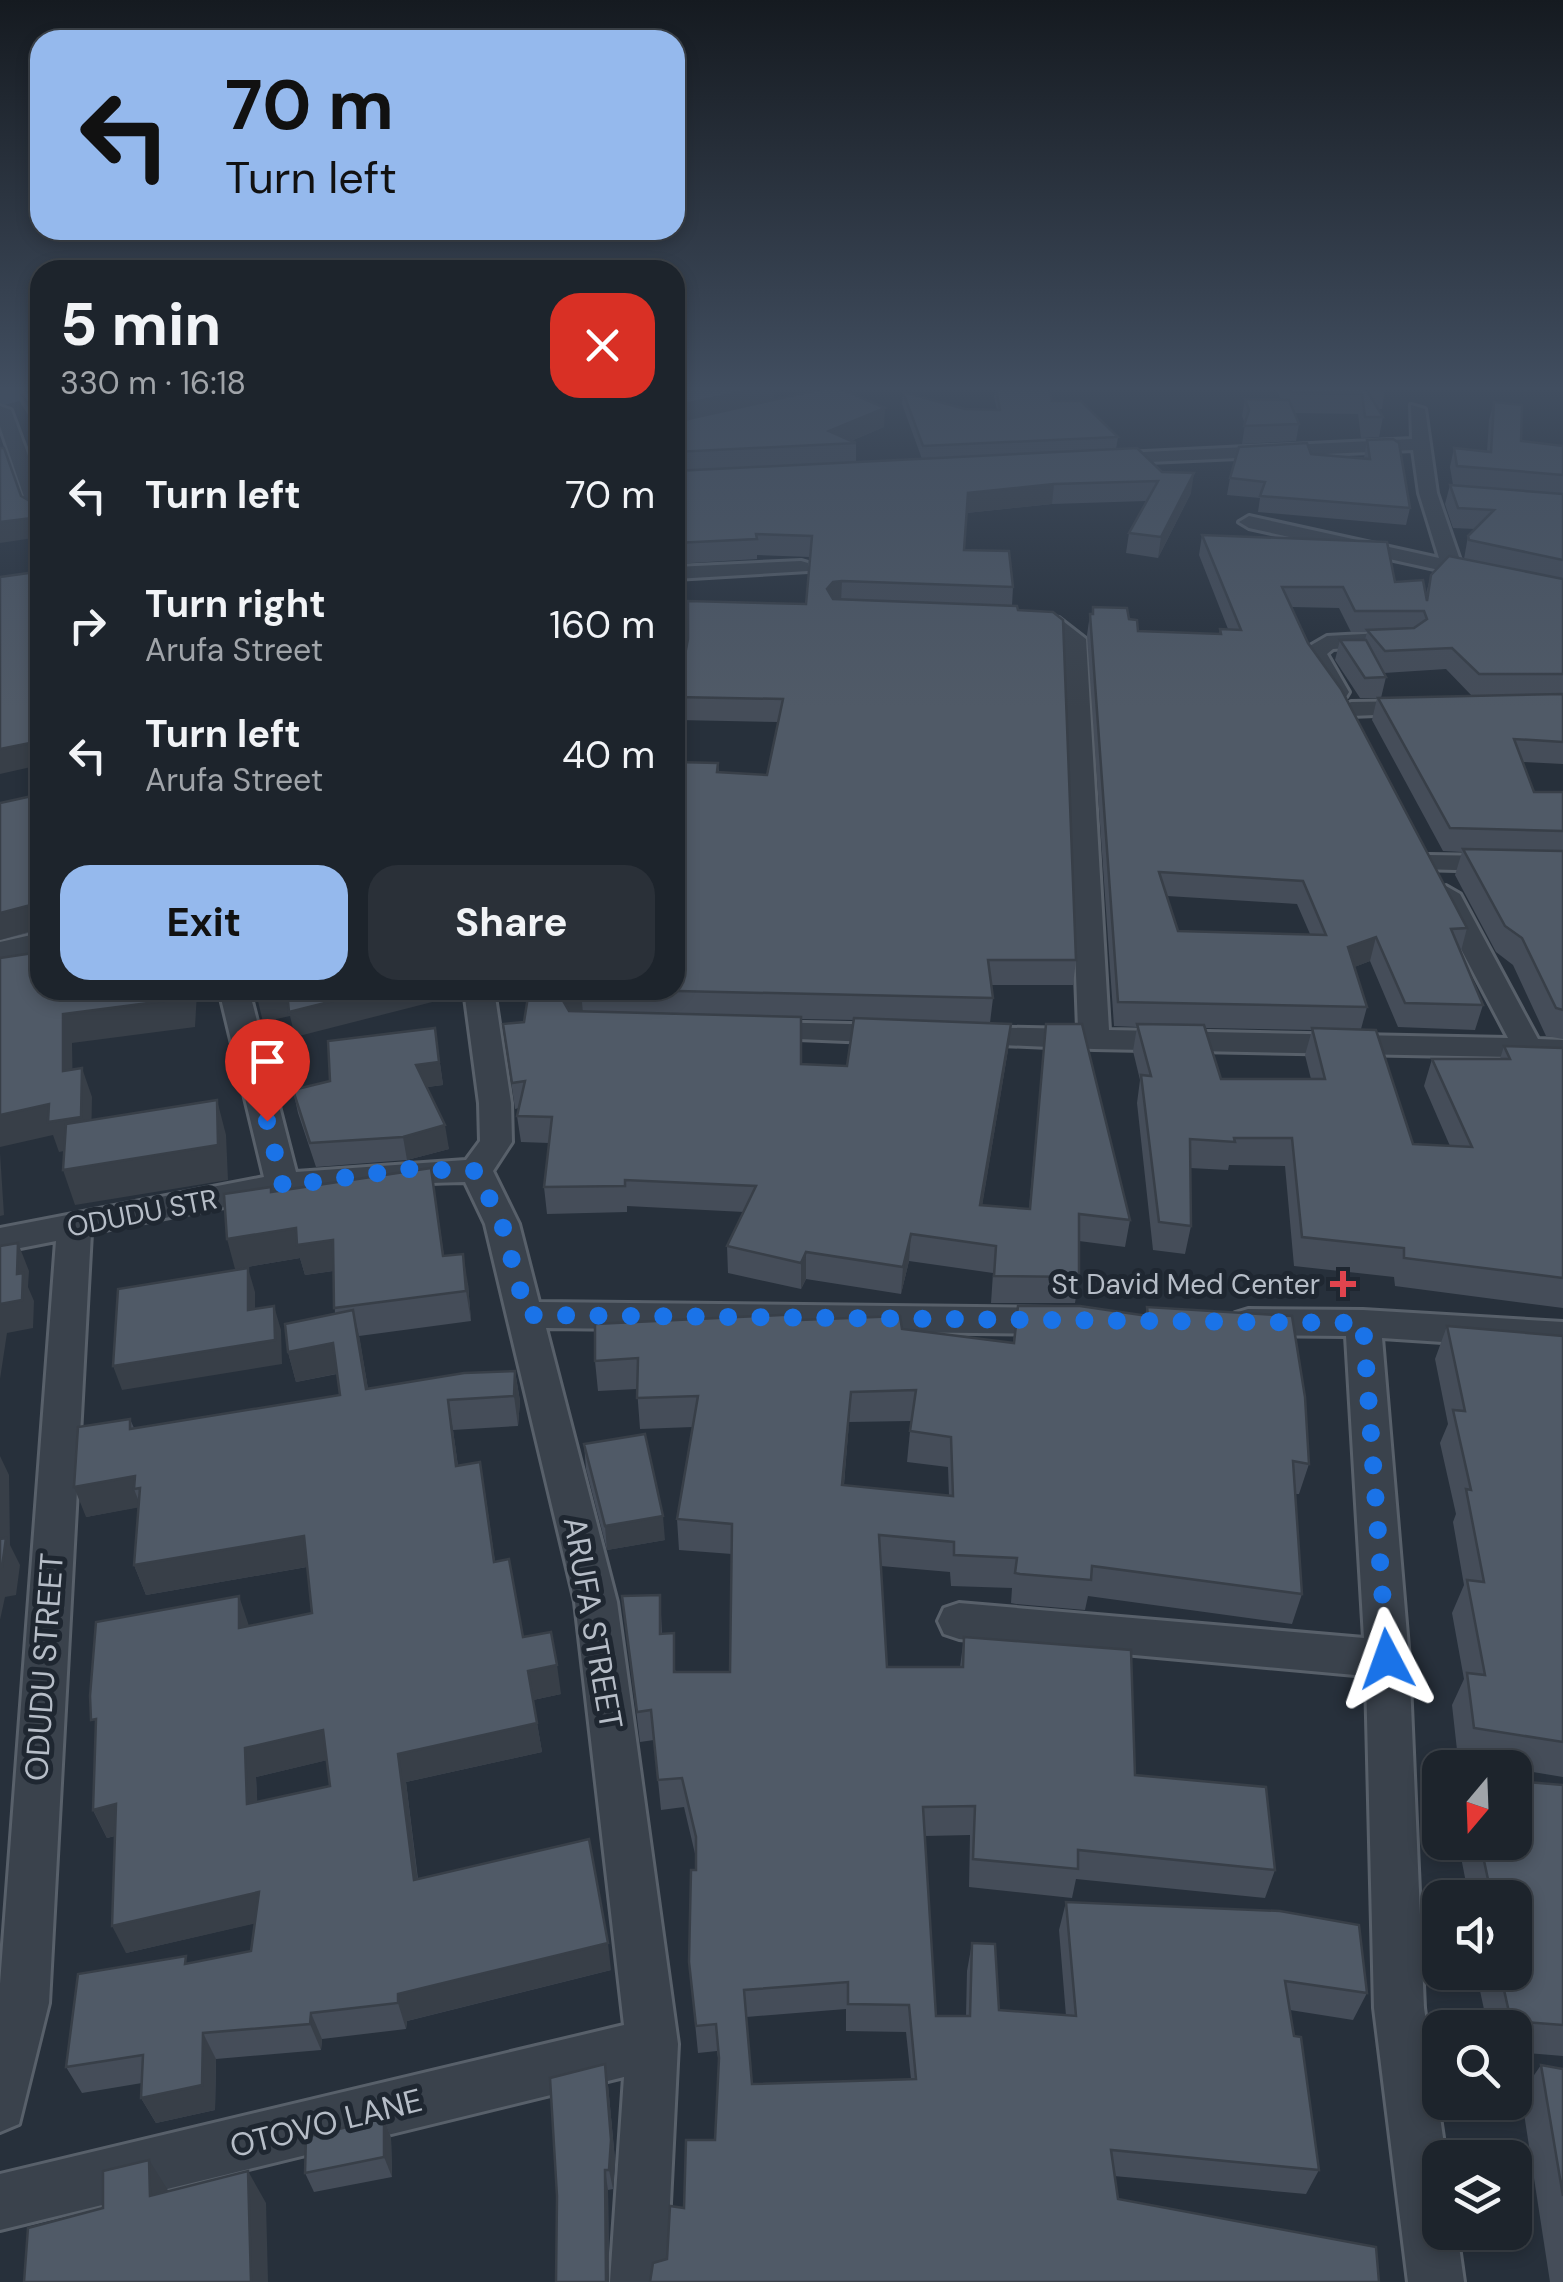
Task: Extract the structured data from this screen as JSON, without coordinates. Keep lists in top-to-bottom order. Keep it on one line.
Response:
{"streets":{"street":["ODUDU STR","ARUFA STREET","ODUDU STREET","OTOVO LANE"]},"crossings":[["ODUDU STR","ODUDU STREET"],["ARUFA STREET","OTOVO LANE"]],"places":{"health":["St David Med Center"]},"north":"bottom","page":{"turn":["70 m","Turn left"],"heading":["5 min","330 m · 16:18"],"list":[{"name":"Turn left","value":"70 m"},{"name":"Turn right","note":"Arufa Street","value":"160 m"},{"name":"Turn left","note":"Arufa Street","value":"40 m"}],"buttons":["Exit","Share"]}}
